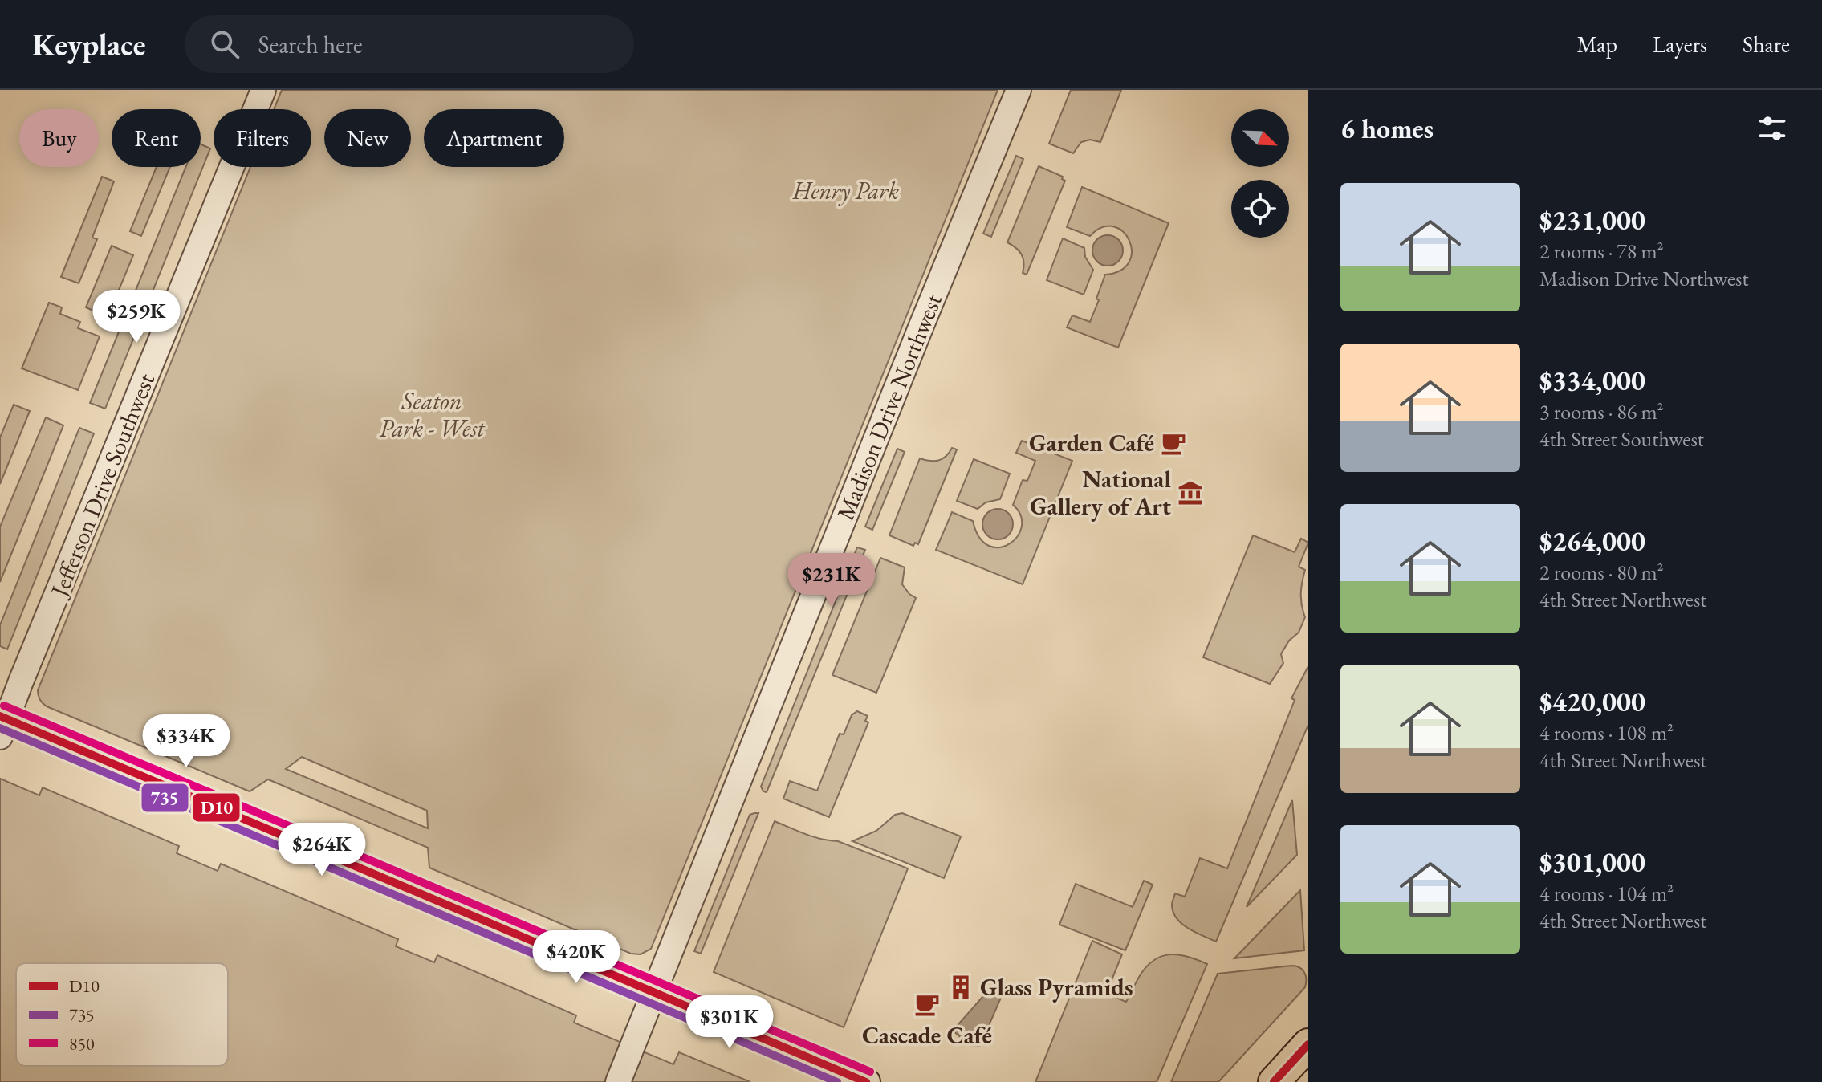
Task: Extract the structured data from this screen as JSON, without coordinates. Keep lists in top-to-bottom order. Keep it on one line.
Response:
{"streets":{"street":["Madison Drive Northwest","Jefferson Drive Southwest"]},"parks":["Henry Park","Seaton Park - West"],"places":{"cafe":["Garden Café","Cascade Café"],"museum":["National Gallery of Art"],"building":["Glass Pyramids"]},"lines":["transit line 850","transit line D10","transit line 735"],"legend":["D10","735","850"],"north":"bottom right","page":{"header":"Keyplace","search":"Search here","nav":["Map","Layers","Share"],"heading":"6 homes","chip":["Buy","Rent","Filters","New","Apartment"],"list":[{"name":"$231,000","note":"2 rooms · 78 m² · Madison Drive Northwest"},{"name":"$334,000","note":"3 rooms · 86 m² · 4th Street Southwest"},{"name":"$264,000","note":"2 rooms · 80 m² · 4th Street Northwest"},{"name":"$420,000","note":"4 rooms · 108 m² · 4th Street Northwest"},{"name":"$301,000","note":"4 rooms · 104 m² · 4th Street Northwest"}],"price":["$259K","$231K","$334K","$264K","$420K","$301K"]}}
